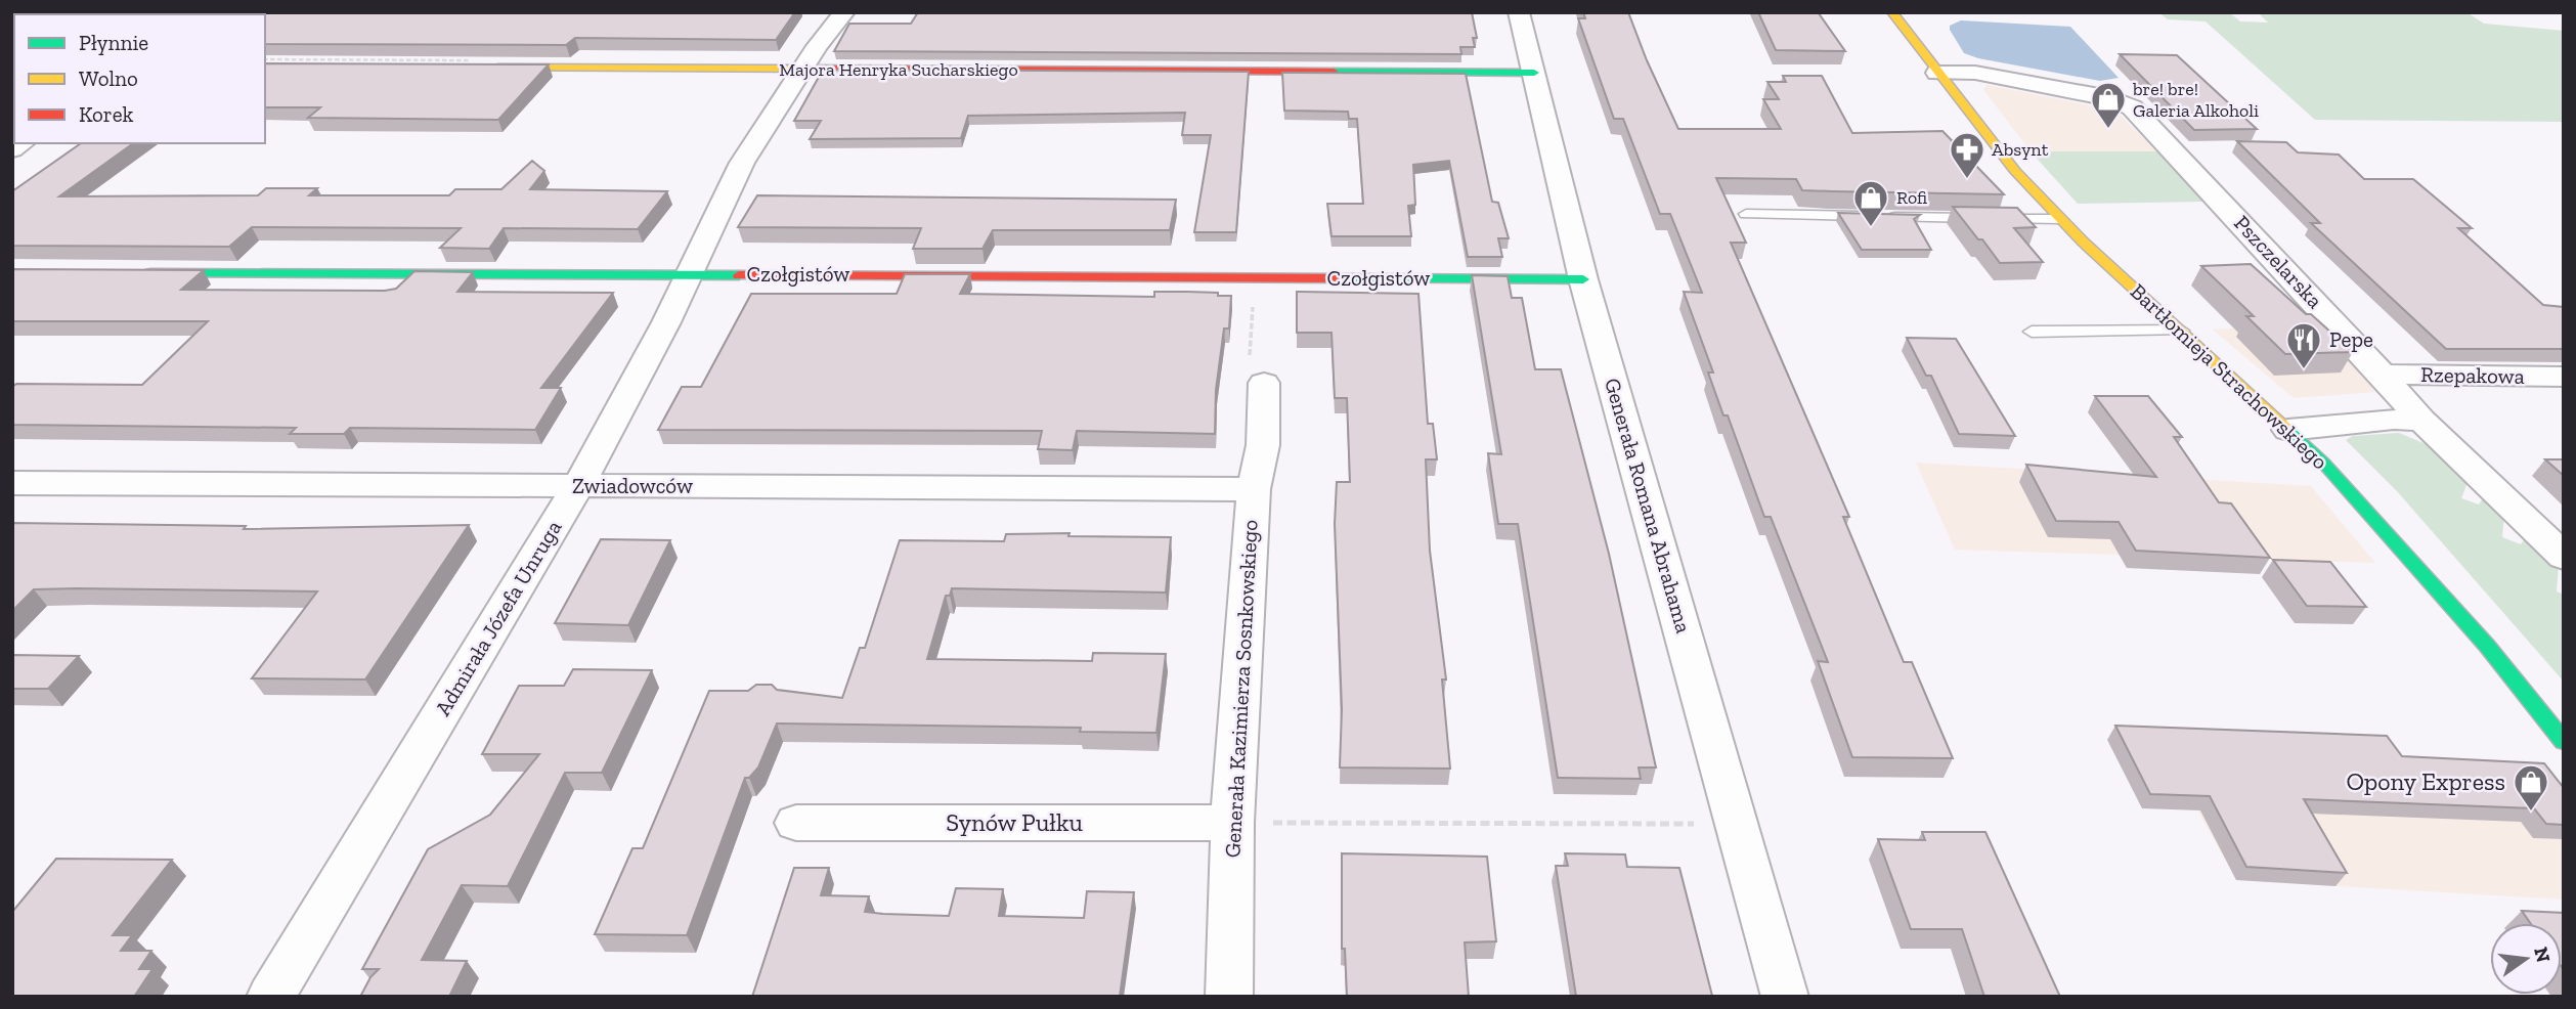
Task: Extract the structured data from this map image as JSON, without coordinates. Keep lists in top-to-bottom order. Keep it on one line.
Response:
{"streets":{"street":["Majora Henryka Sucharskiego","Pszczelarska","Czołgistów","Rzepakowa","Bartłomieja Strachowskiego","Zwiadowców","Generała Romana Abrahama","Admirała Józefa Unruga","Generała Kazimierza Sosnkowskiego","Synów Pułku"]},"crossings":[["Majora Henryka Sucharskiego","Generała Romana Abrahama"],["Majora Henryka Sucharskiego","Admirała Józefa Unruga"],["Pszczelarska","Rzepakowa"],["Pszczelarska","Bartłomieja Strachowskiego"],["Czołgistów","Generała Romana Abrahama"],["Czołgistów","Admirała Józefa Unruga"],["Zwiadowców","Admirała Józefa Unruga"],["Zwiadowców","Generała Kazimierza Sosnkowskiego"],["Generała Kazimierza Sosnkowskiego","Synów Pułku"]],"places":{"shop":["bre! bre! Galeria Alkoholi","Rofi","Opony Express"],"pharmacy":["Absynt"],"restaurant":["Pepe"]},"legend":["Płynnie","Wolno","Korek"],"north":"right"}
